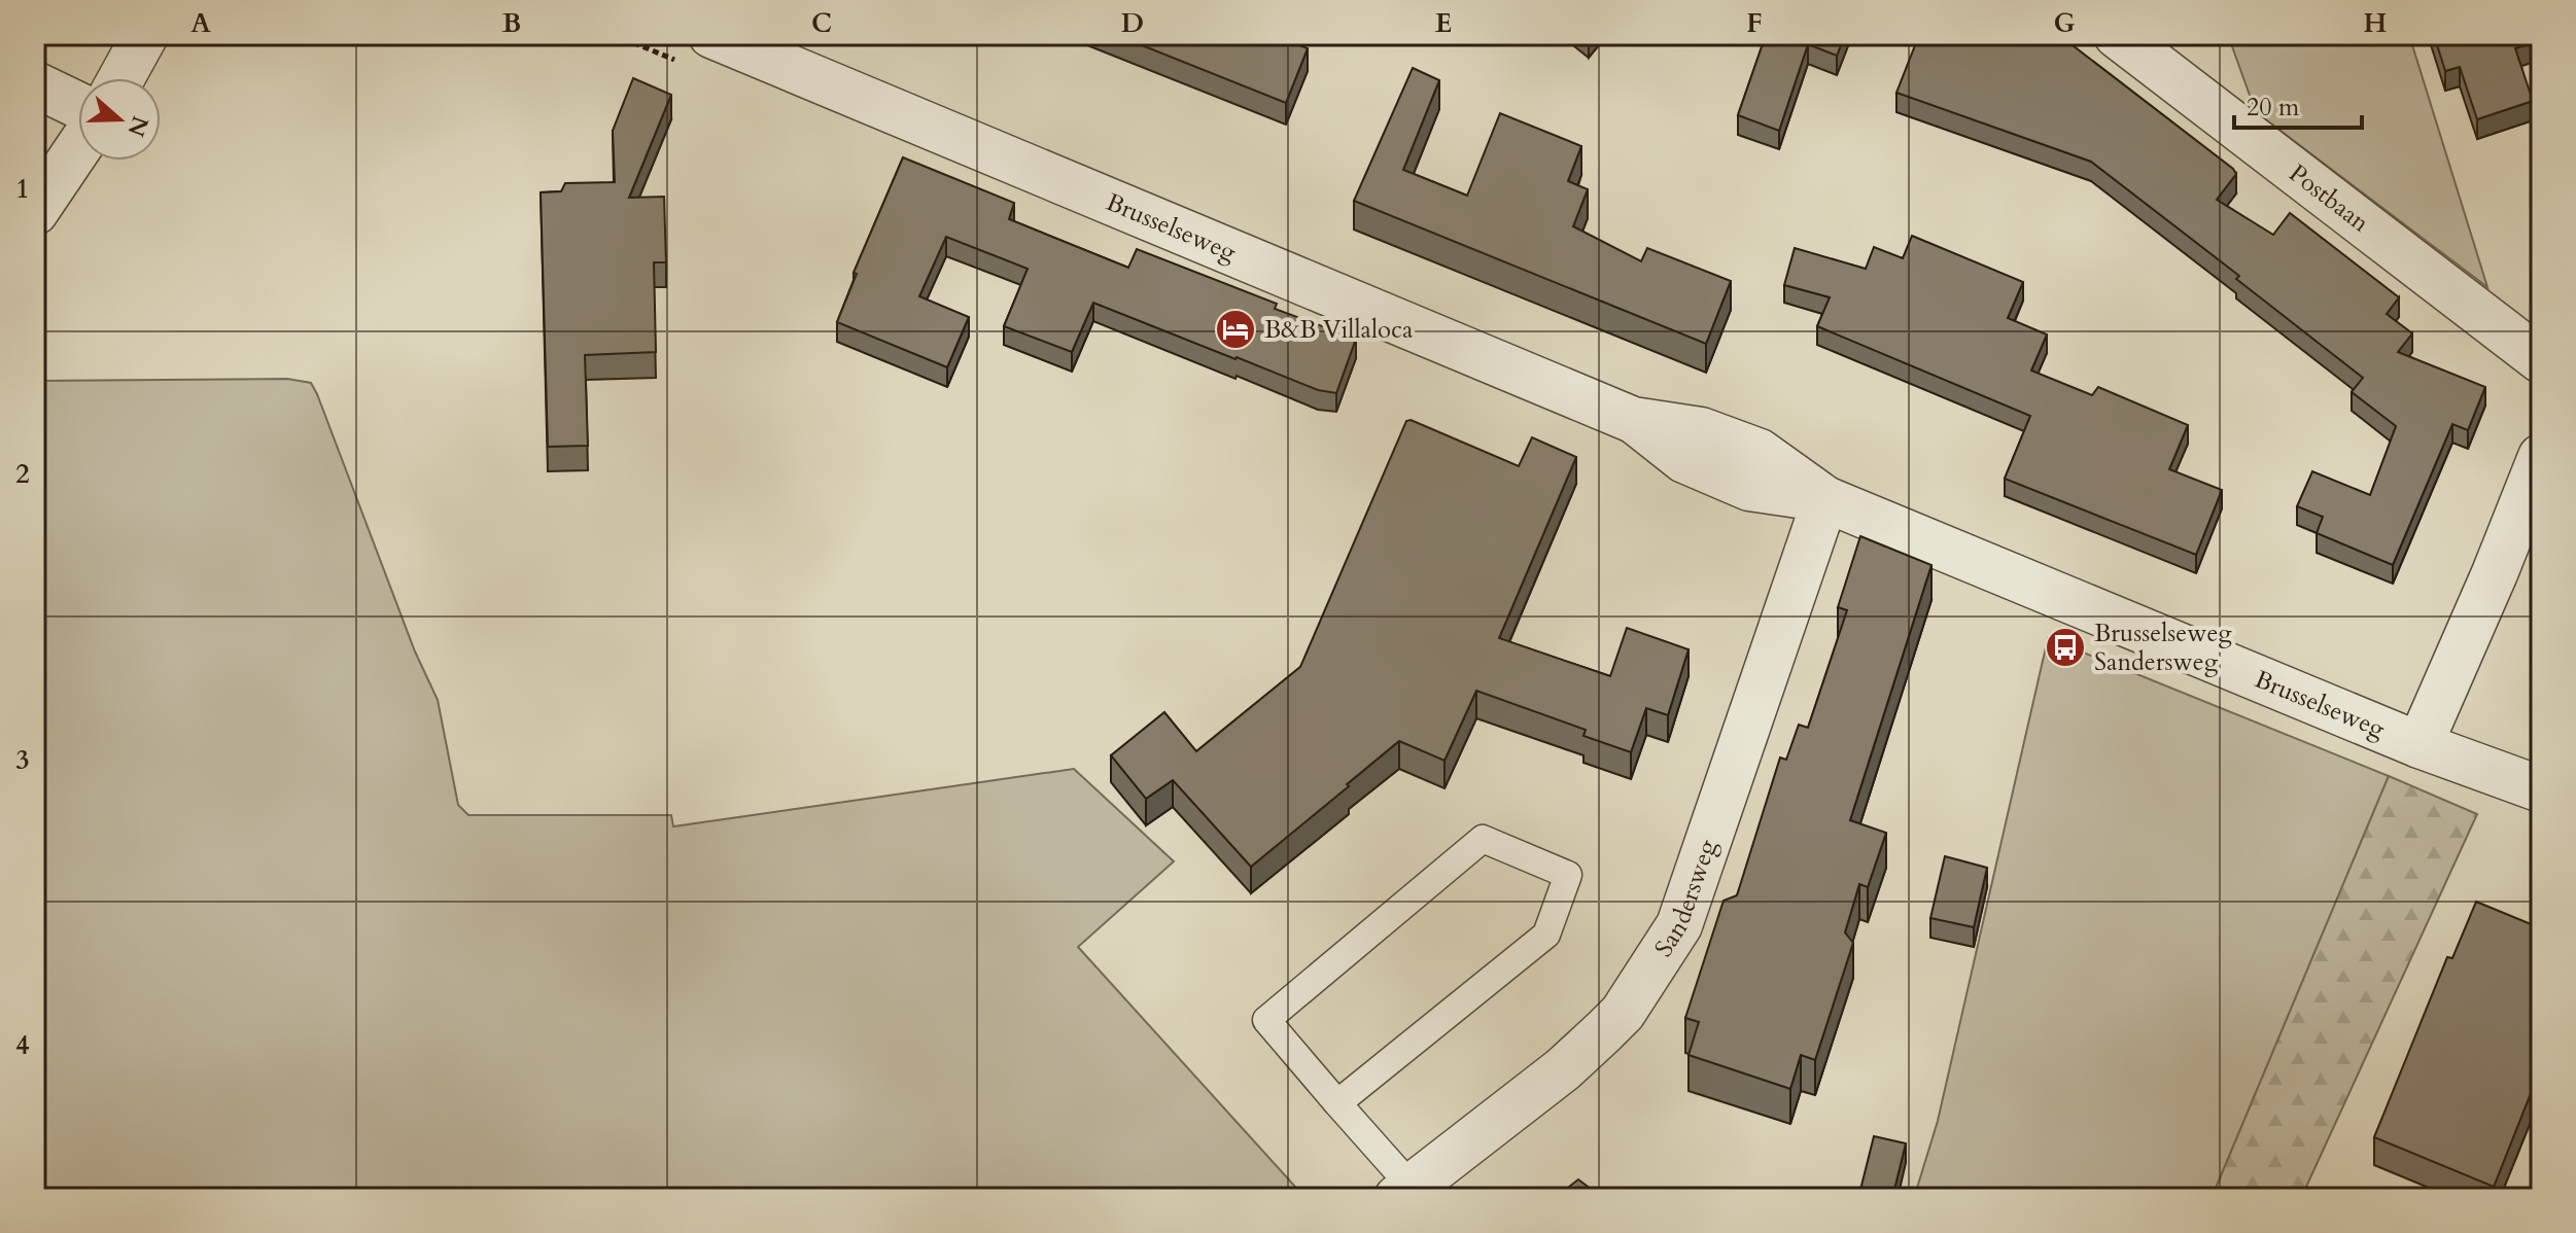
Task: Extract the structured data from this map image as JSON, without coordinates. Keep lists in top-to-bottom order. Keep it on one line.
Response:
{"streets":{"street":["Postbaan","Brusselseweg","Sandersweg"]},"crossings":[["Brusselseweg","Sandersweg"]],"places":{"hotel":["B&B Villaloca"],"bus stop":["Brusselseweg Sandersweg"]},"scale_bar":"20 m","north":"right","grid":{"columns":["A","B","C","D","E","F","G","H"],"rows":["1","2","3","4"]}}
